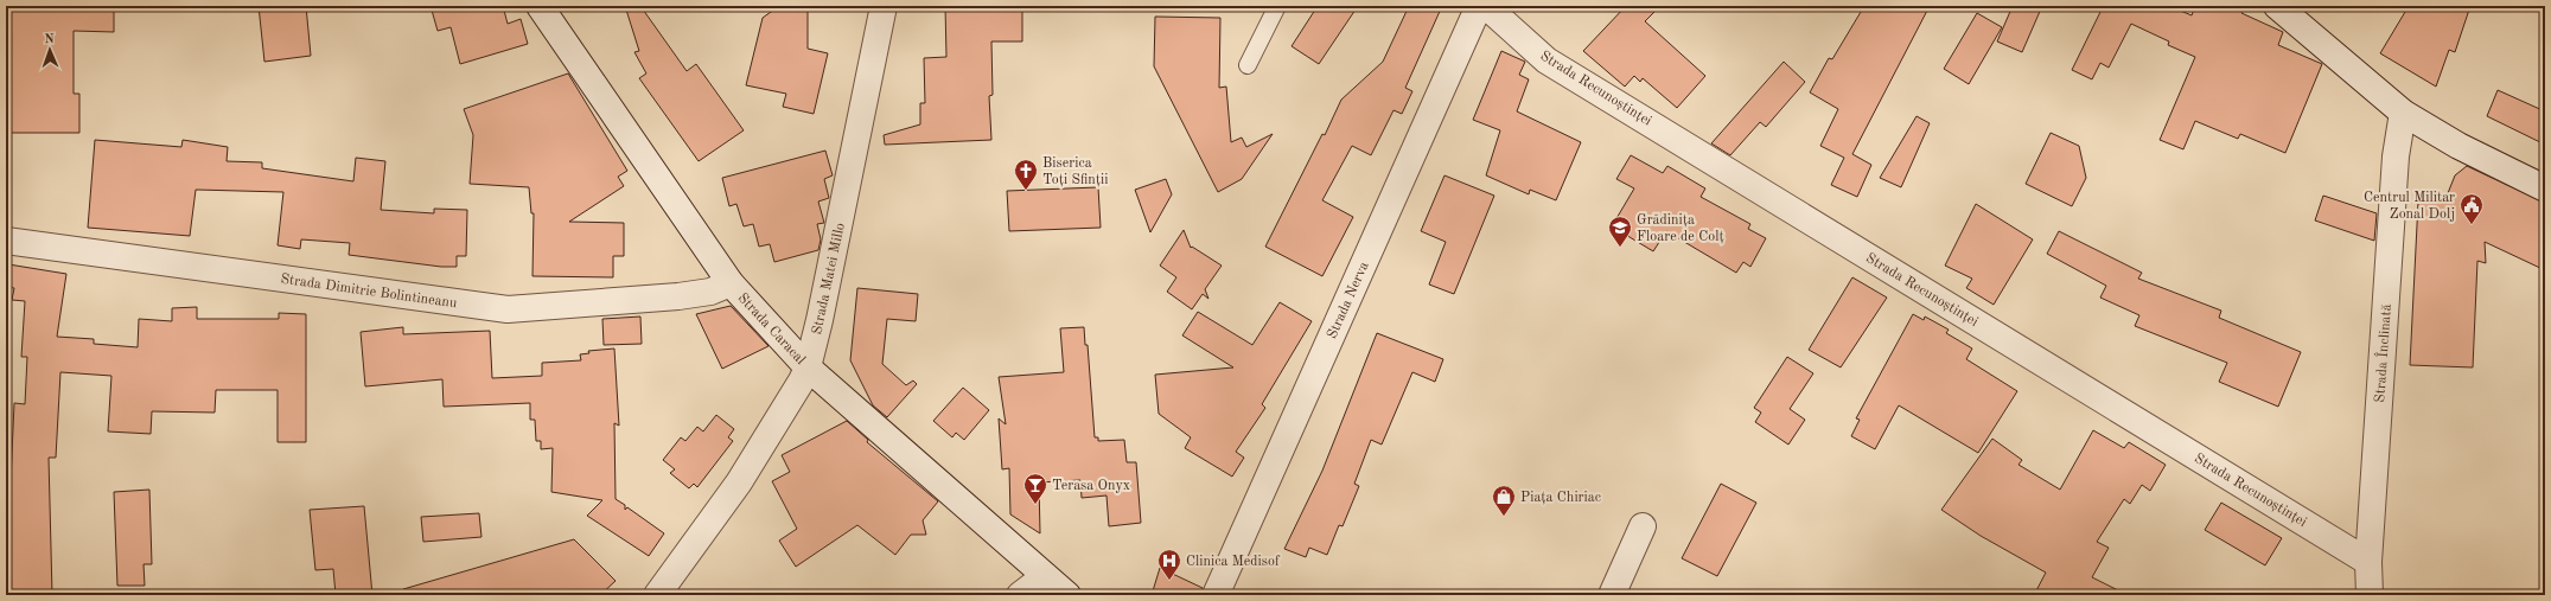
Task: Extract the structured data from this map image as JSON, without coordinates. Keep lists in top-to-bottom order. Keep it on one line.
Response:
{"streets":{"street":["Strada Recunoștinței","Strada Matei Millo","Strada Dimitrie Bolintineanu","Strada Nerva","Strada Caracal","Strada Înclinată"]},"crossings":[["Strada Recunoștinței","Strada Înclinată"],["Strada Matei Millo","Strada Caracal"],["Strada Dimitrie Bolintineanu","Strada Caracal"]],"places":{"church":["Biserica Toți Sfinții"],"public building":["Centrul Militar Zonal Dolj"],"school or university":["Grădinița Floare de Colț"],"bar":["Terasa Onyx"],"shop":["Piața Chiriac"],"hospital":["Clinica Medisof"]},"north":"top"}
